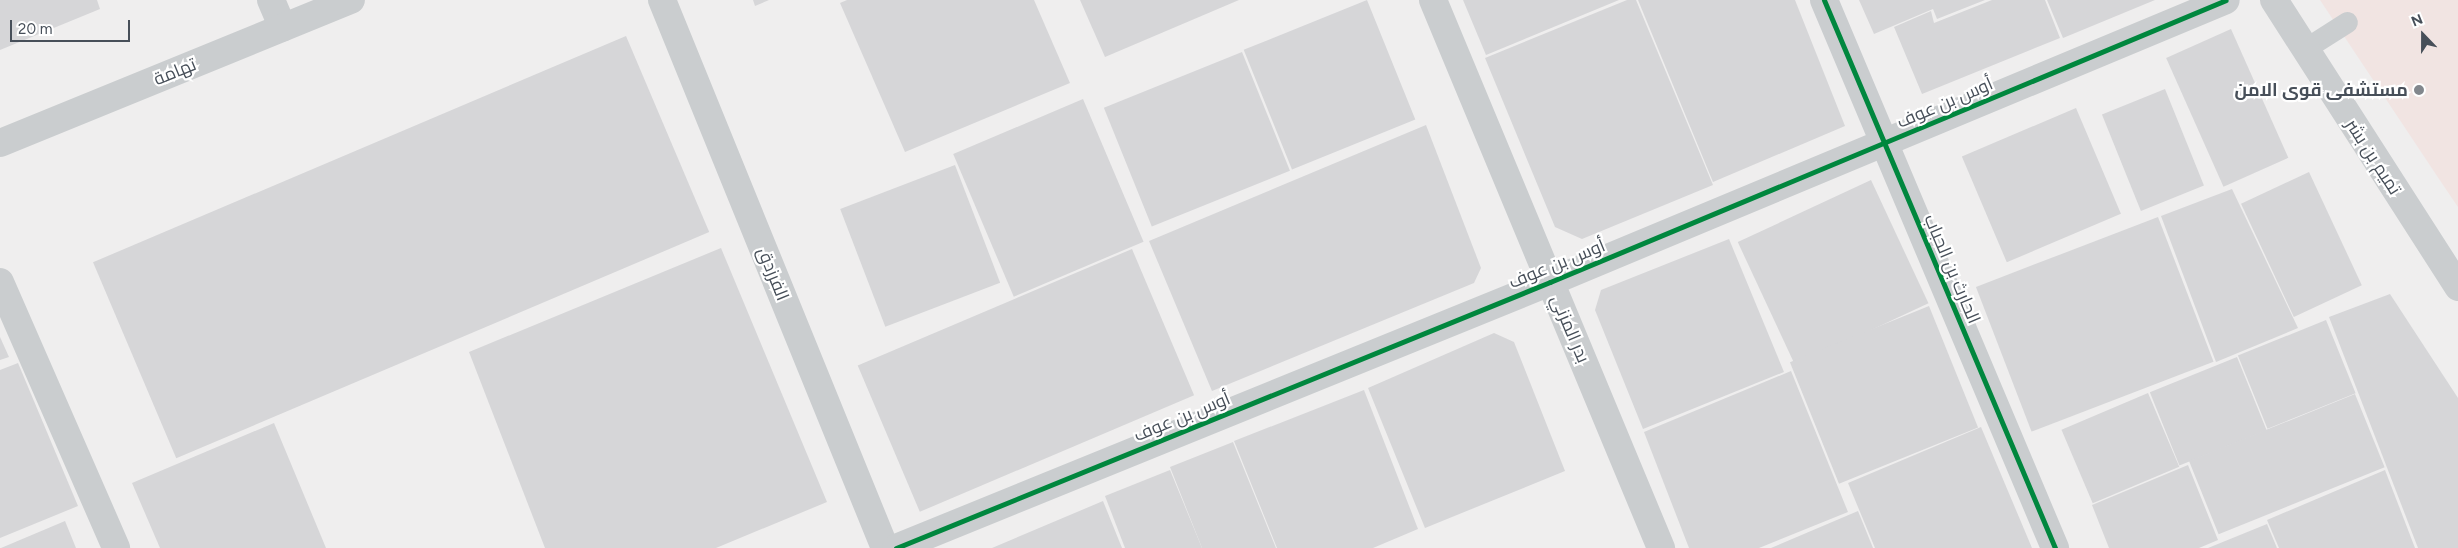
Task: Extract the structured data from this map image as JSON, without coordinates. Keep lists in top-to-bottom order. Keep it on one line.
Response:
{"streets":{"street":["تهامة","أوس بن عوف","تميم بن بشر","الحارث بن الحباب","الفرزدق","بدر المزني"]},"crossings":[["أوس بن عوف","الحارث بن الحباب"],["أوس بن عوف","بدر المزني"]],"places":["مستشفى قوى الامن"],"scale_bar":"20 m","north":"top"}
